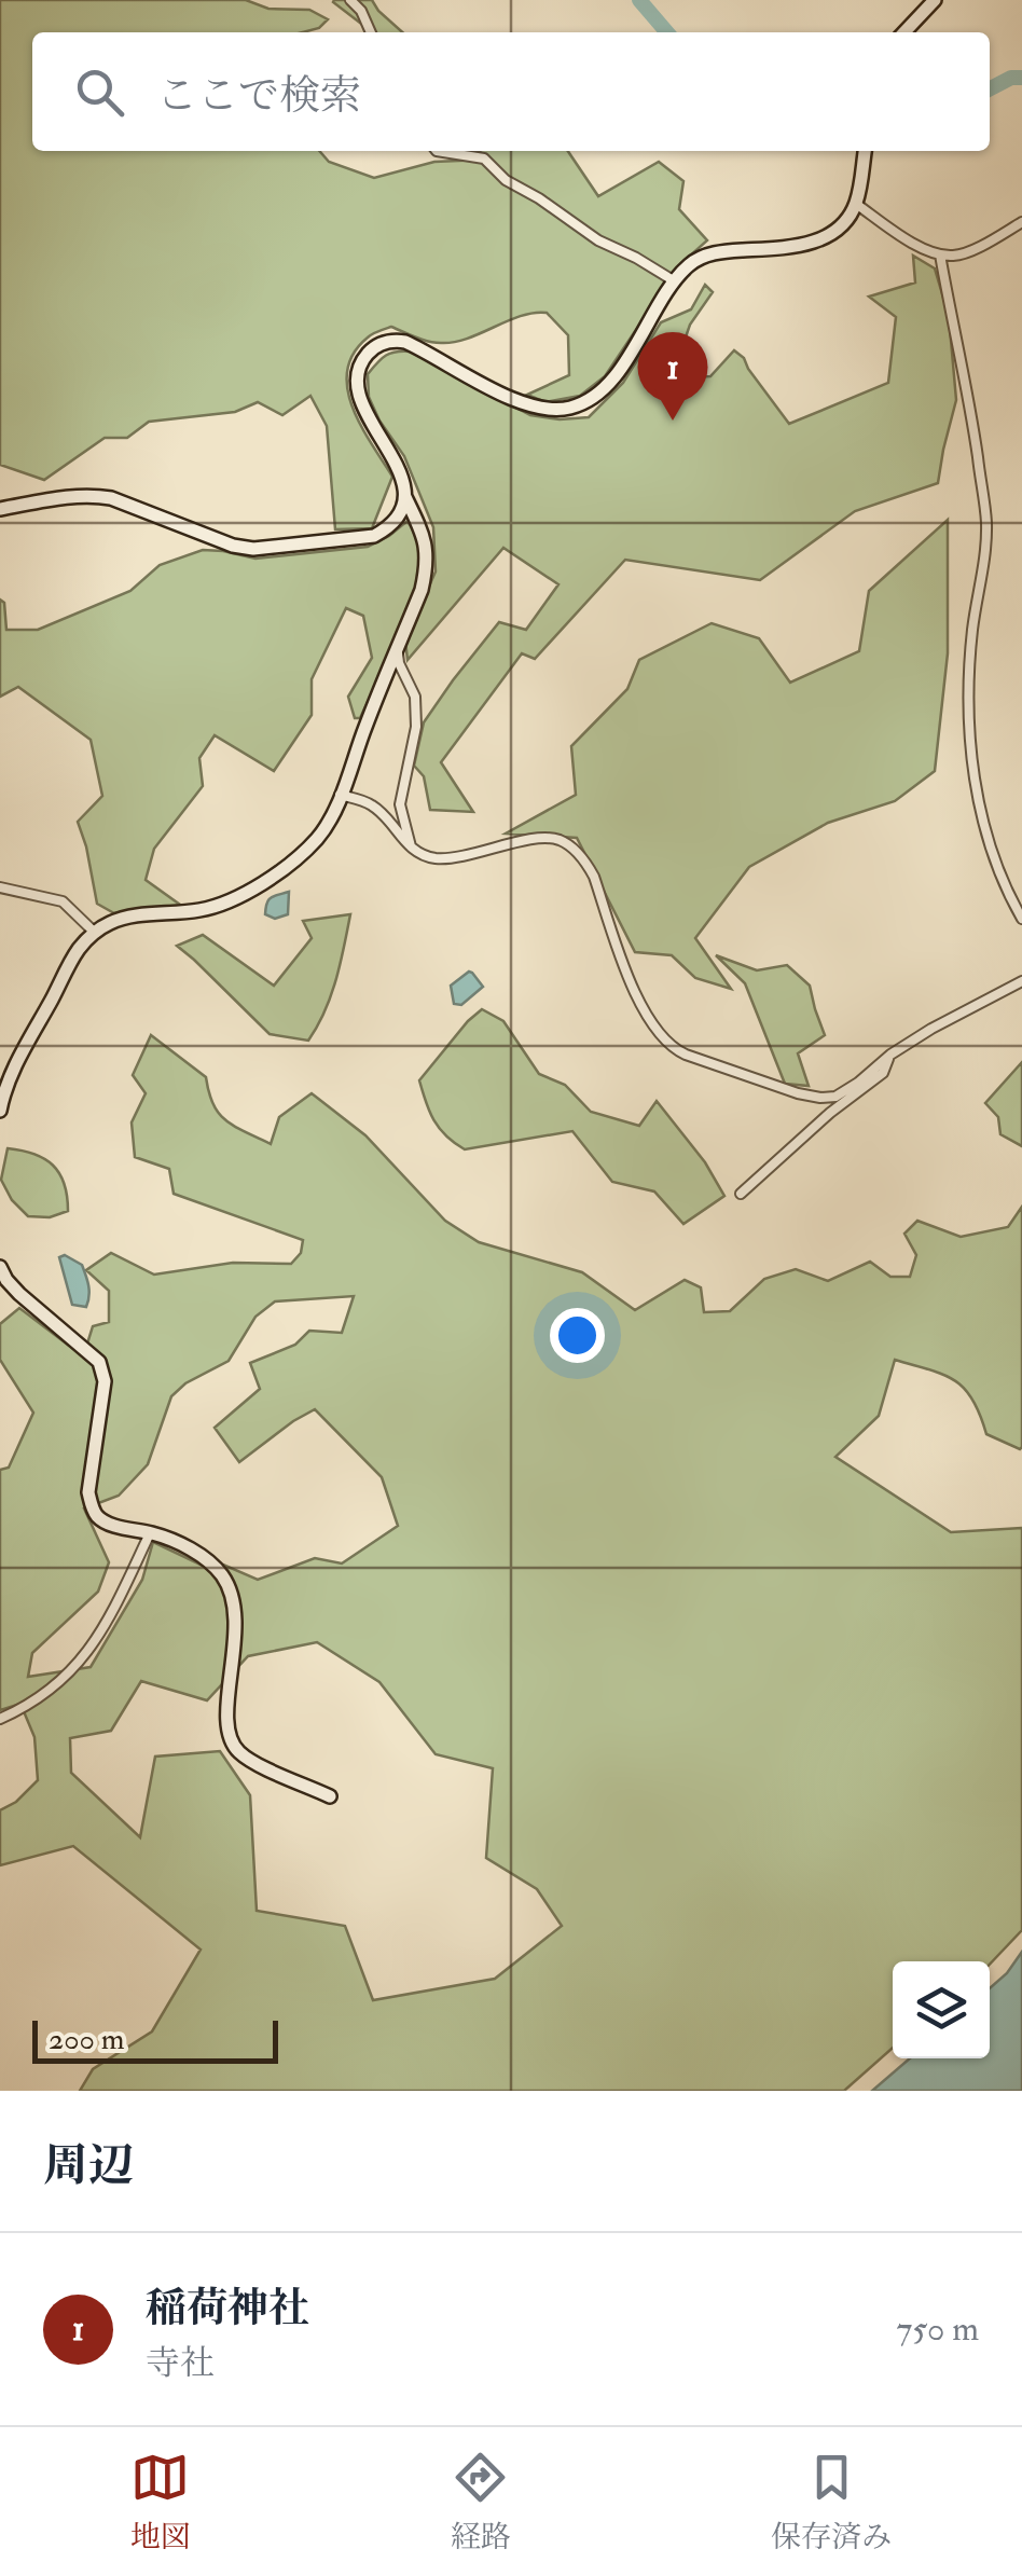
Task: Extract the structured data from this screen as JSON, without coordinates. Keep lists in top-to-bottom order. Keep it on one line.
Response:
{"scale_bar":"200 m","page":{"search":"ここで検索","pins":"1","scale":"200 m","heading":"周辺","list":[{"mark":"1","name":"稲荷神社","note":"寺社","value":"750 m"}],"nav":["地図","経路","保存済み"]}}
